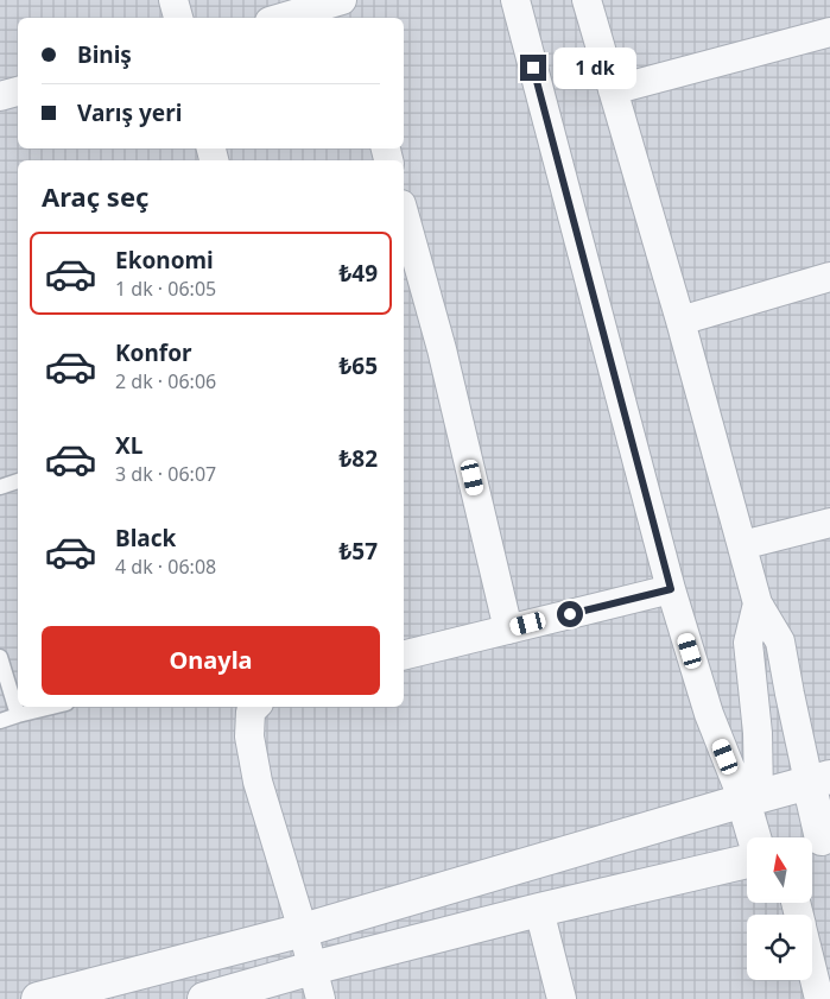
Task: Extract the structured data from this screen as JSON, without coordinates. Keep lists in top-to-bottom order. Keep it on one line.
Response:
{"north":"top","page":{"banner":["Biniş","Varış yeri"],"bubble":"1 dk","heading":"Araç seç","list":[{"name":"Ekonomi","note":"1 dk · 06:05","value":"₺49"},{"name":"Konfor","note":"2 dk · 06:06","value":"₺65"},{"name":"XL","note":"3 dk · 06:07","value":"₺82"},{"name":"Black","note":"4 dk · 06:08","value":"₺57"}],"buttons":"Onayla"}}
